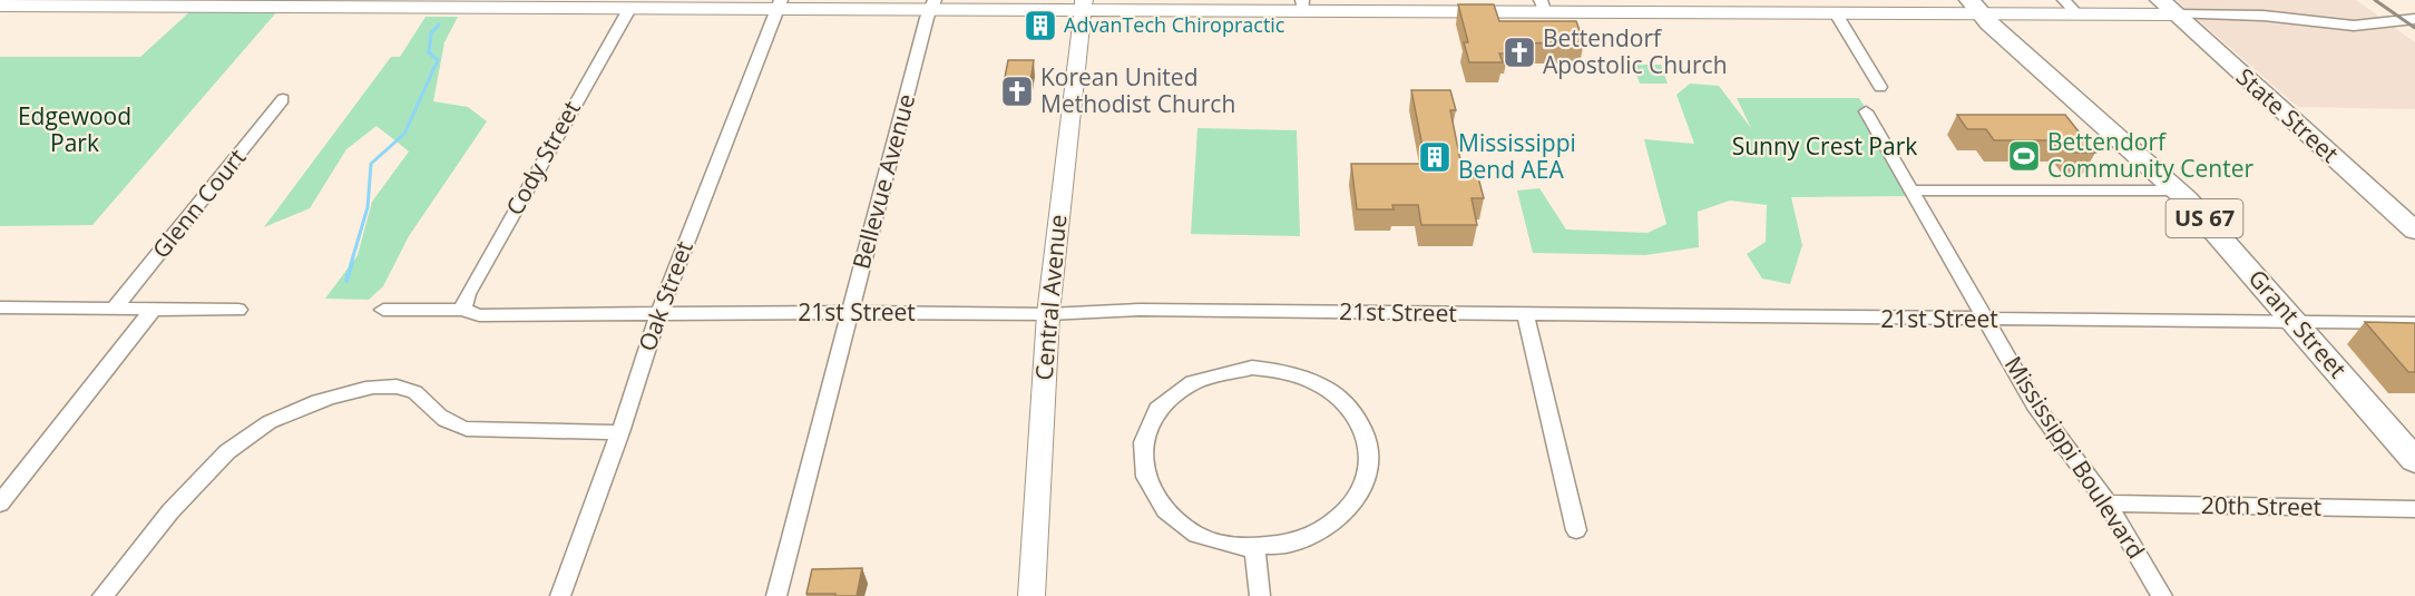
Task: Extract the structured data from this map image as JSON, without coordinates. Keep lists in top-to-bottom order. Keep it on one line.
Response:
{"streets":{"main road":["State Street","US 67","Grant Street"],"street":["Cody Street","Bellevue Avenue","Glenn Court","Oak Street","Central Avenue","21st Street","Mississippi Boulevard","20th Street"]},"crossings":[["Cody Street","21st Street"],["Bellevue Avenue","21st Street"],["Oak Street","21st Street"],["Central Avenue","21st Street"],["21st Street","Grant Street"],["21st Street","Mississippi Boulevard"],["Mississippi Boulevard","20th Street"]],"parks":["Edgewood Park","Sunny Crest Park"],"places":{"building":["AdvanTech Chiropractic","Mississippi Bend AEA"],"church":["Bettendorf Apostolic Church","Korean United Methodist Church"],"sports":["Bettendorf Community Center"]}}
